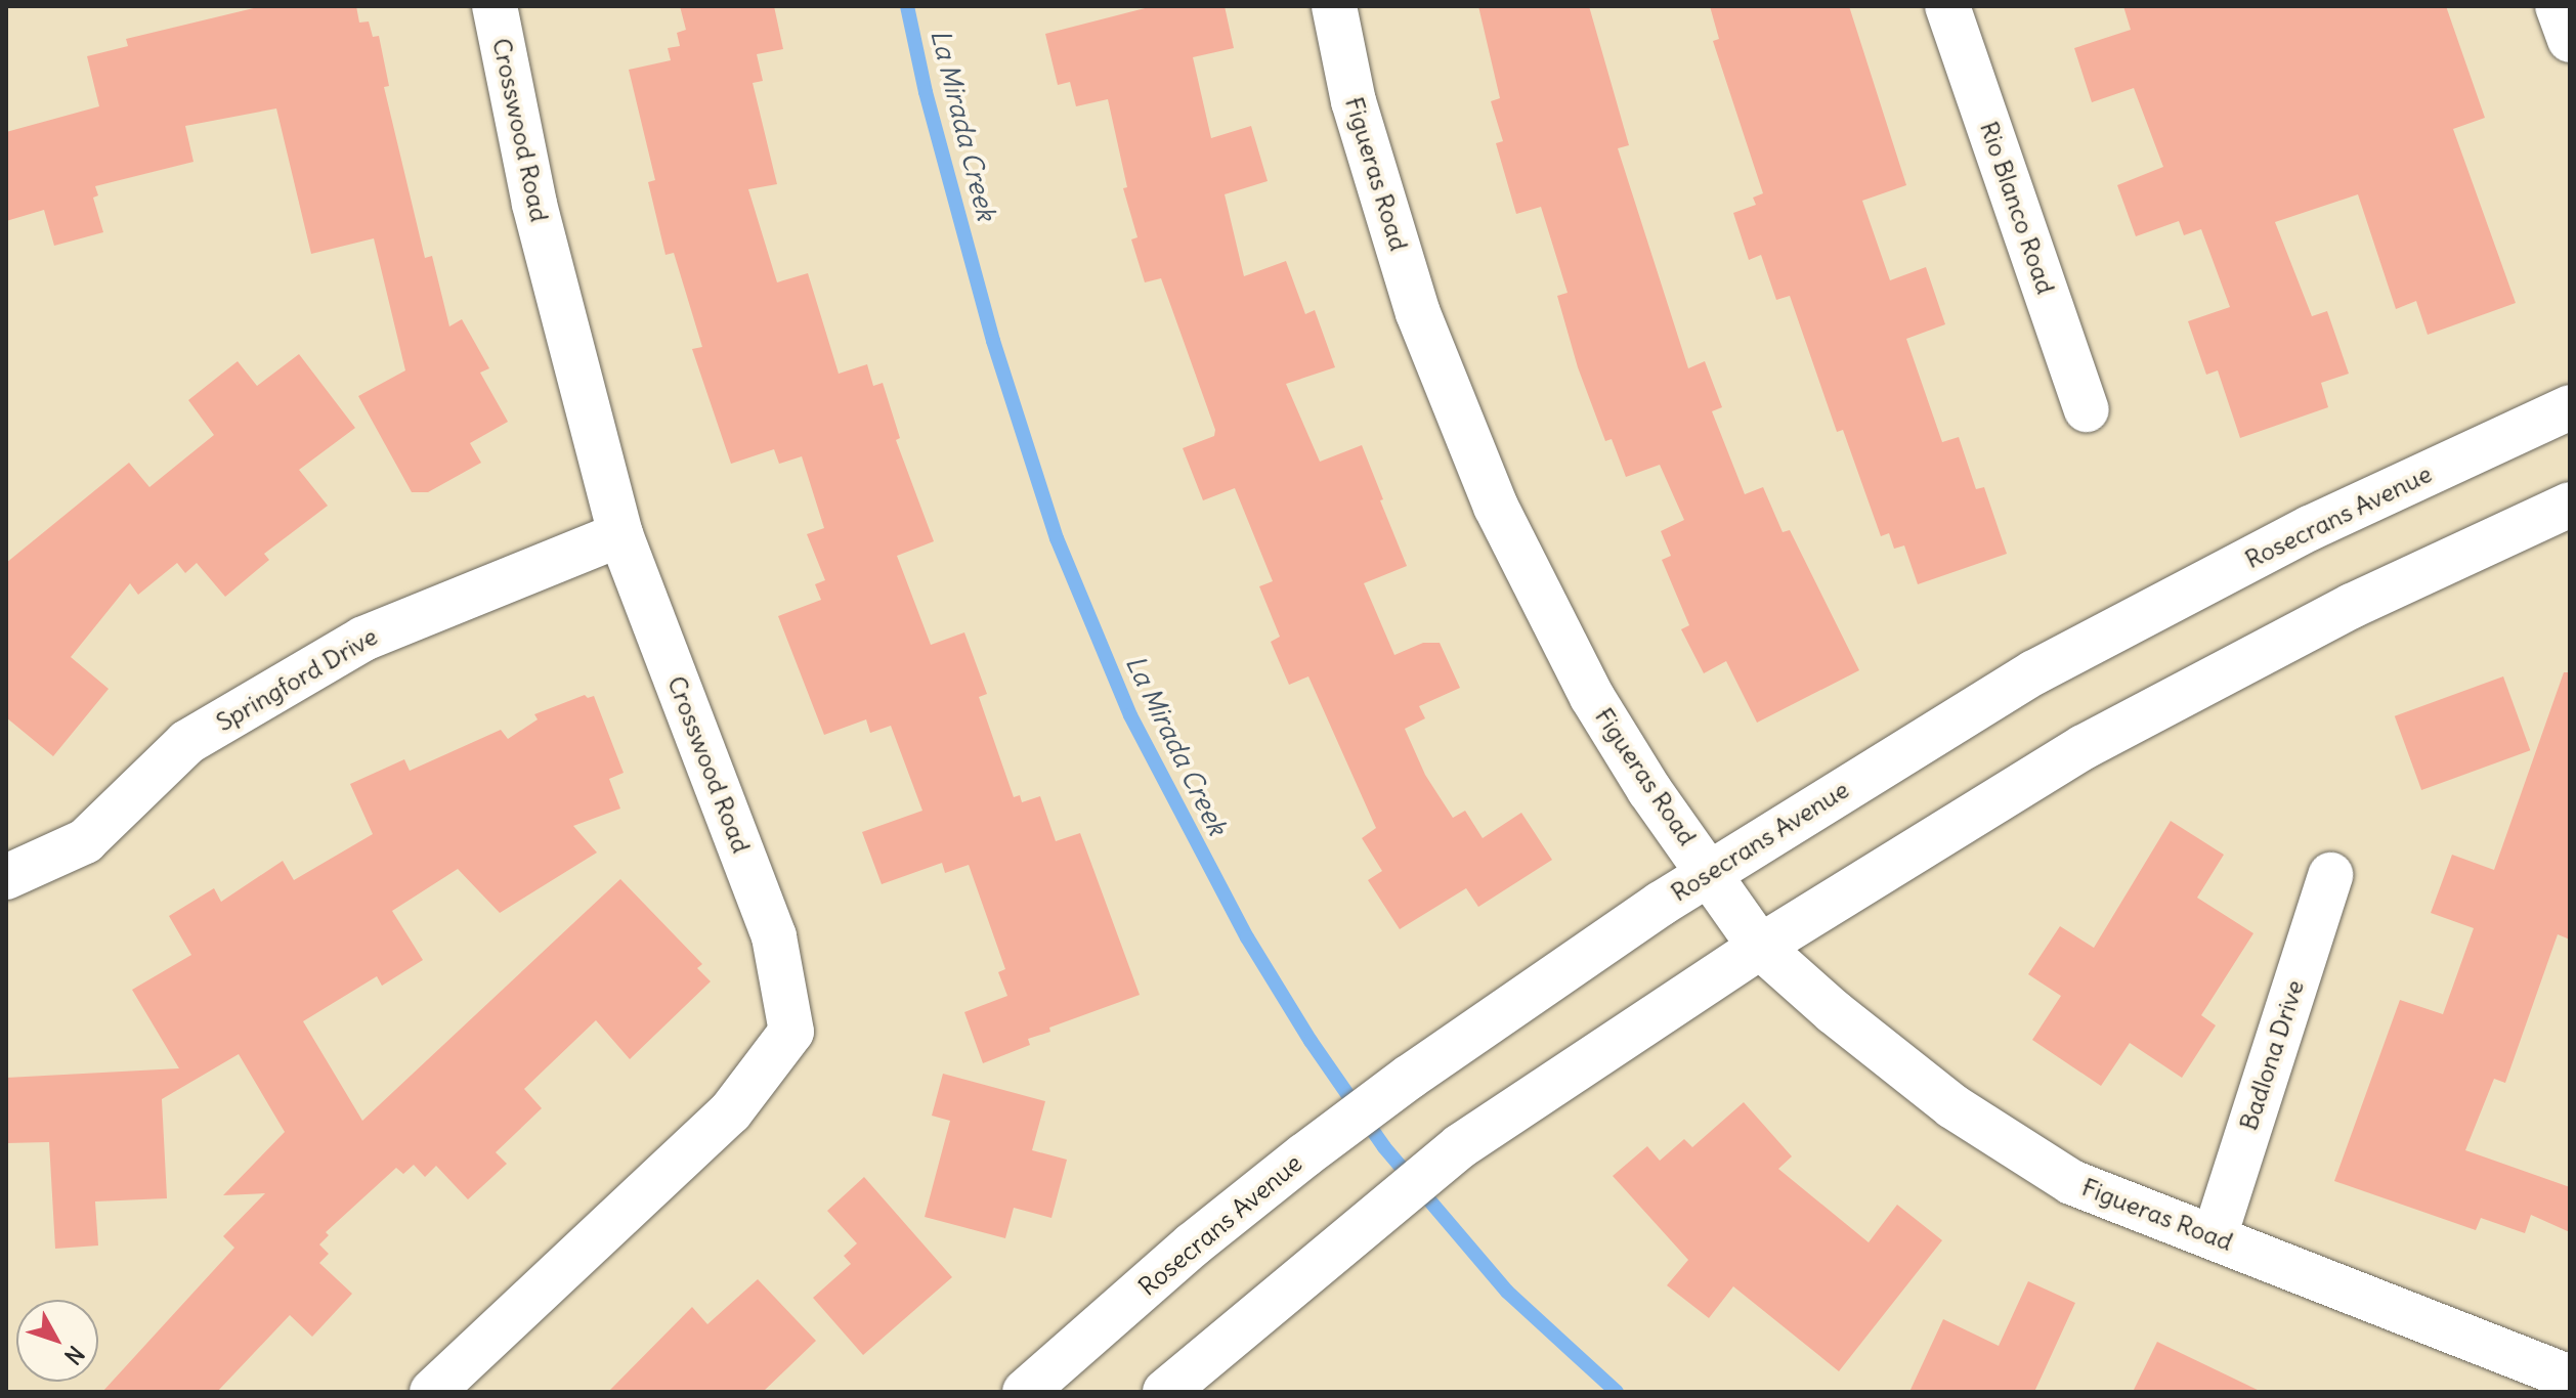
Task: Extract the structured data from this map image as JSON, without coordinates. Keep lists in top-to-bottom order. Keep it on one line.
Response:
{"streets":{"street":["Crosswood Road","Figueras Road","Rio Blanco Road","Rosecrans Avenue","Springford Drive","Badlona Drive"]},"crossings":[["Crosswood Road","Springford Drive"],["Figueras Road","Rosecrans Avenue"],["Figueras Road","Badlona Drive"]],"water":["La Mirada Creek"],"north":"bottom right"}
